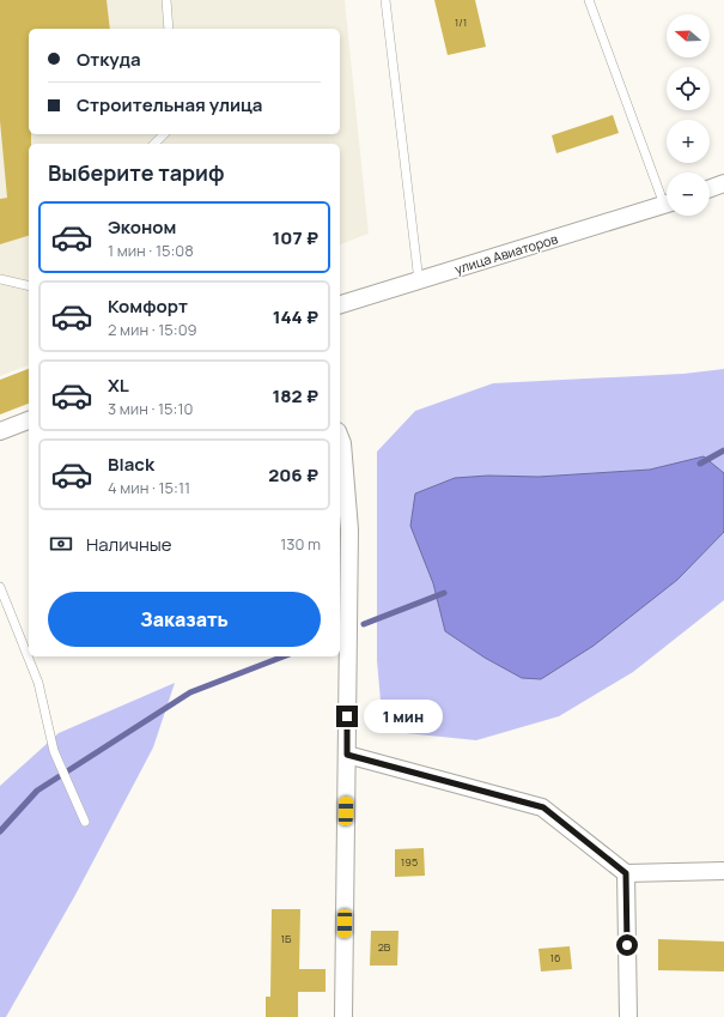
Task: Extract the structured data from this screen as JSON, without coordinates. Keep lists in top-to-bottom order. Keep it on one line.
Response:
{"streets":{"street":["улица Авиаторов"]},"house_numbers":["1/1","195","1Б","2В","16"],"north":"left","page":{"map_buttons":["+","−"],"banner":["Откуда","Строительная улица"],"heading":"Выберите тариф","list":[{"name":"Эконом","note":"1 мин · 15:08","value":"107 ₽"},{"name":"Комфорт","note":"2 мин · 15:09","value":"144 ₽"},{"name":"XL","note":"3 мин · 15:10","value":"182 ₽"},{"name":"Black","note":"4 мин · 15:11","value":"206 ₽"}],"pay":["Наличные","130 m"],"buttons":"Заказать","bubble":"1 мин"}}
